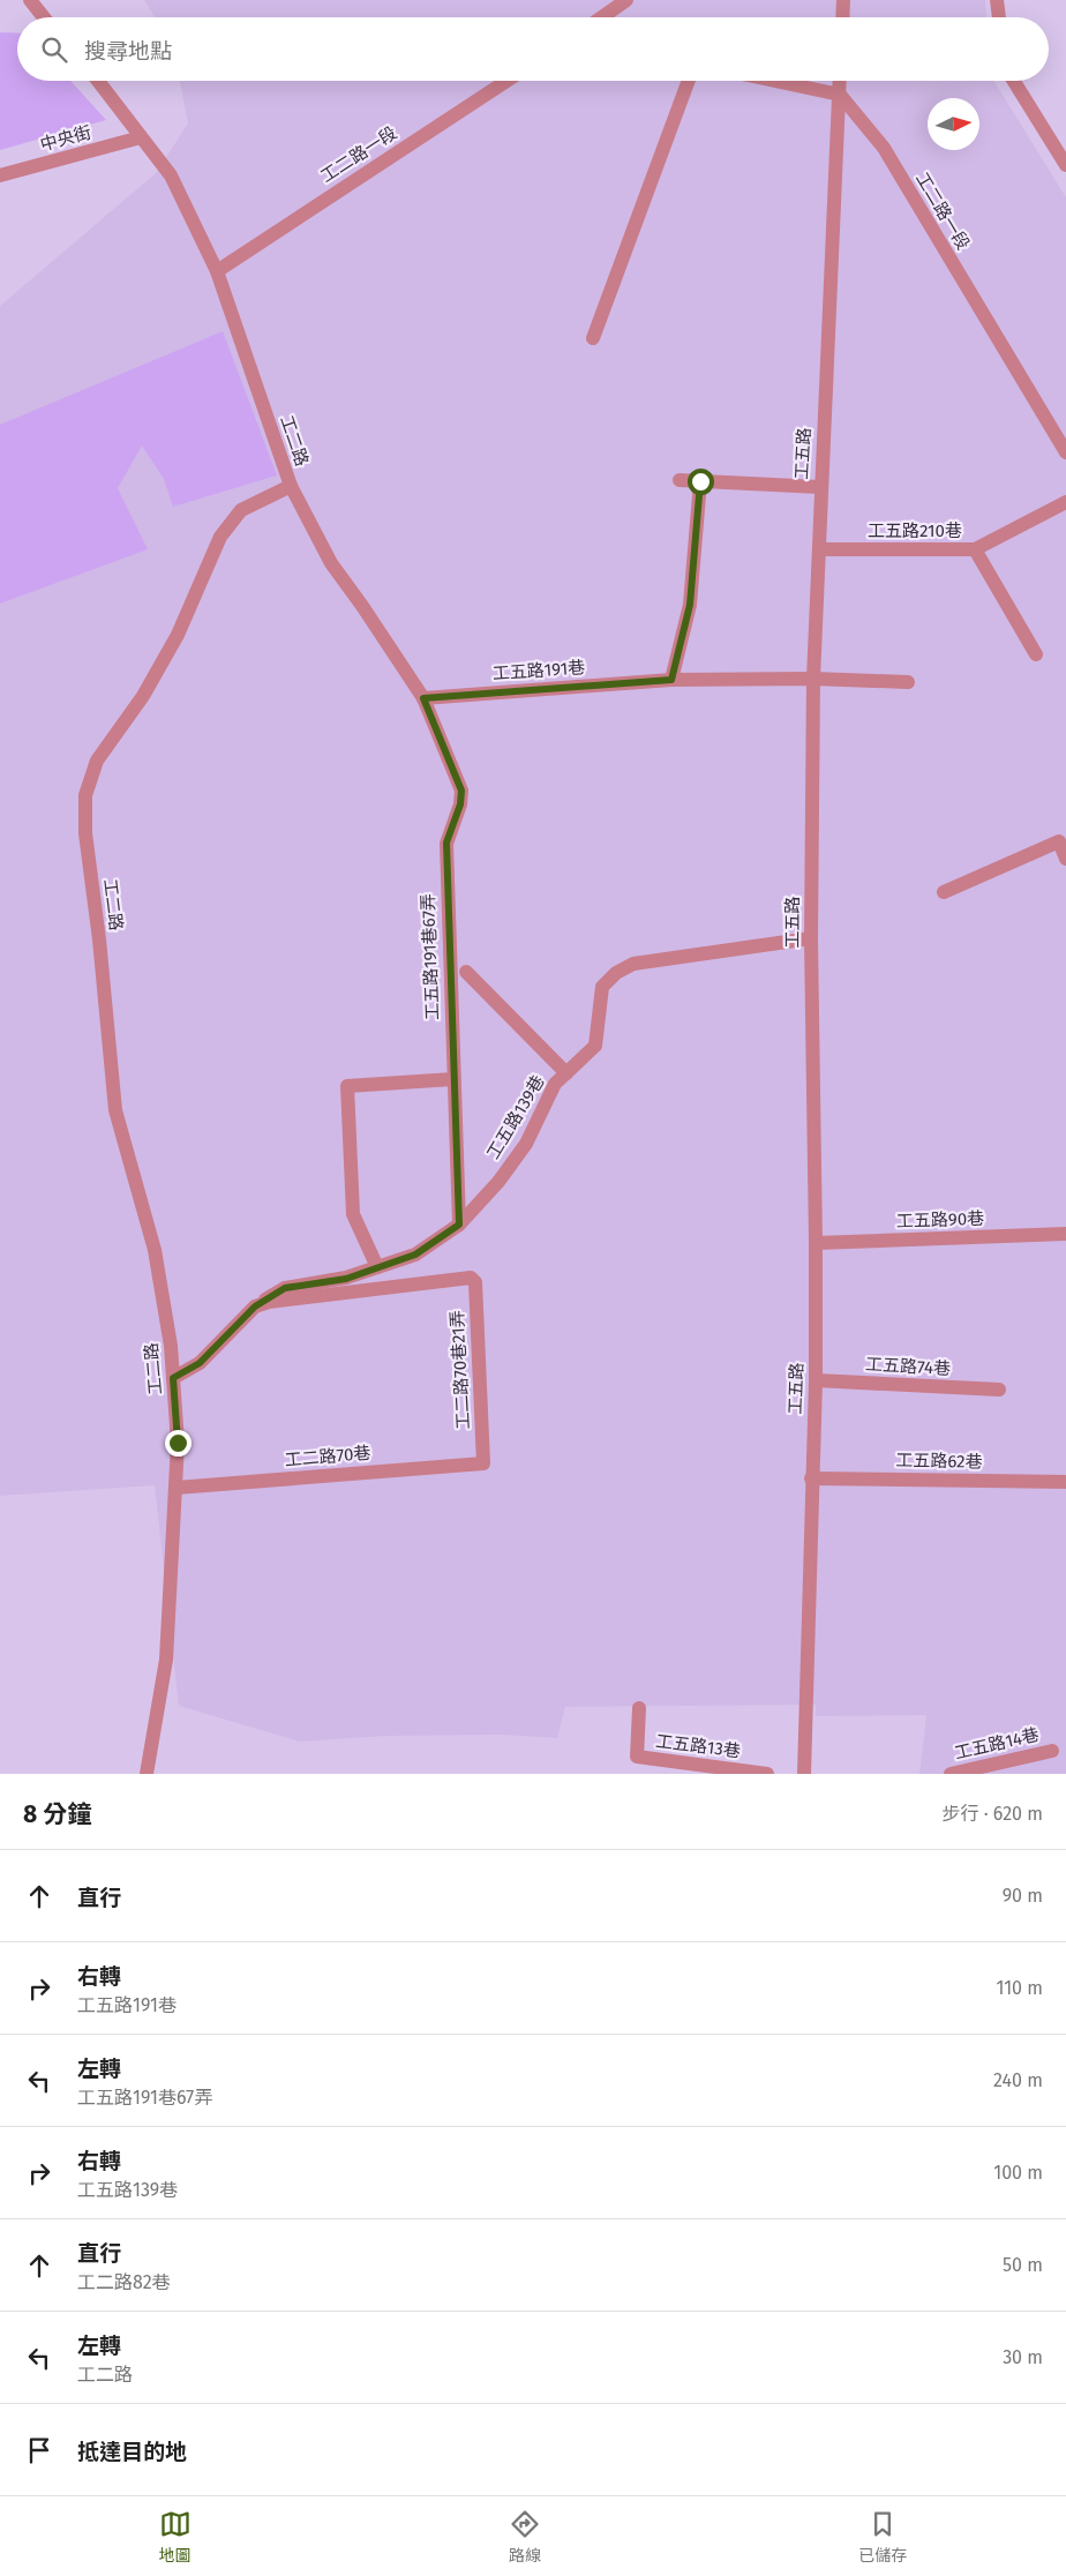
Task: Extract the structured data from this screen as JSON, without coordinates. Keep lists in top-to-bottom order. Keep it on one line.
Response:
{"streets":{"street":["中央街","工二路一段","工二路","工五路","工五路210巷","工五路191巷","工五路191巷67弄","工五路139巷","工五路90巷","工五路74巷","工二路70巷21弄","工二路70巷","工五路62巷","工五路14巷","工五路13巷"]},"crossings":[["中央街","工二路"],["工二路一段","工二路"],["工二路一段","工五路"],["工二路","工五路139巷"],["工二路","工二路70巷"],["工五路","工五路210巷"],["工五路","工五路191巷"],["工五路","工五路139巷"],["工五路","工五路90巷"],["工五路","工五路74巷"],["工五路","工五路62巷"],["工五路191巷","工五路191巷67弄"],["工五路191巷67弄","工五路139巷"],["工五路139巷","工二路70巷21弄"],["工二路70巷21弄","工二路70巷"]],"north":"right","page":{"search":"搜尋地點","heading":["8 分鐘","步行 · 620 m"],"list":[["直行","90 m"],["右轉","工五路191巷","110 m"],["左轉","工五路191巷67弄","240 m"],["右轉","工五路139巷","100 m"],["直行","工二路82巷","50 m"],["左轉","工二路","30 m"],"抵達目的地"],"nav":["地圖","路線","已儲存"]}}
